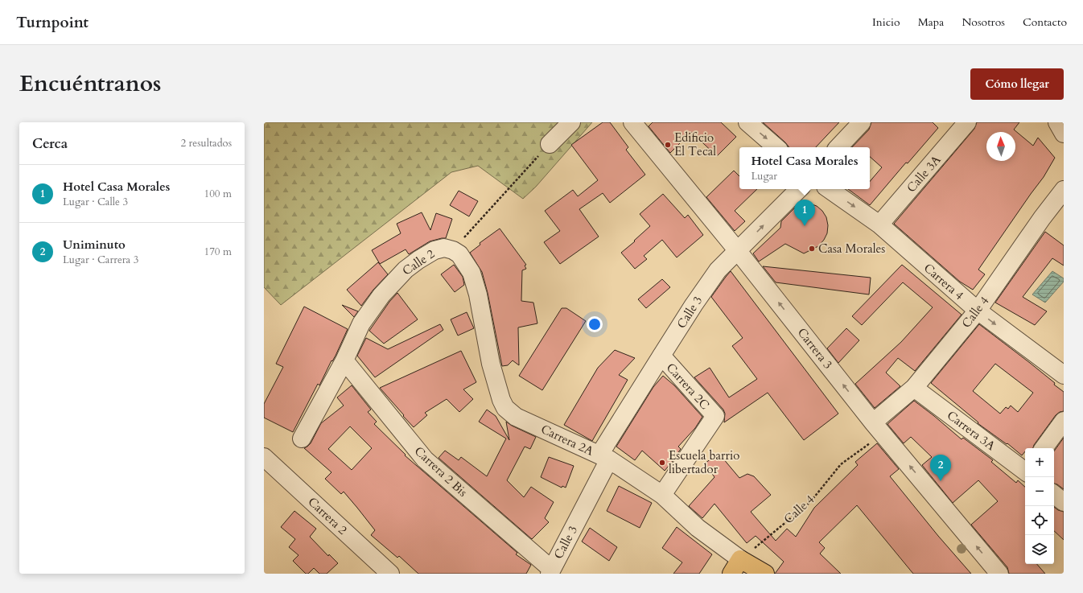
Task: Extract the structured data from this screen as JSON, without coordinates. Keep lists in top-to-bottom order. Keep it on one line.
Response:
{"streets":{"main road":["Carrera 2A"],"street":["Calle 3A","Calle 2","Carrera 4","Calle 3","Calle 4","Carrera 3","Carrera 2C","Carrera 3A","Carrera 2 Bis","Carrera 2"]},"crossings":[["Calle 3A","Carrera 4"],["Calle 2","Carrera 2A"],["Calle 2","Carrera 2 Bis"],["Carrera 4","Calle 4"],["Calle 3","Carrera 3"],["Calle 3","Carrera 2C"],["Calle 3","Carrera 2A"],["Calle 3","Carrera 2 Bis"],["Calle 4","Carrera 3"],["Calle 4","Carrera 3A"],["Calle 4","Carrera 2A"],["Carrera 2C","Carrera 2A"]],"one_way":["Carrera 4","Carrera 3"],"places":["Edificio El Tecal","Casa Morales","Escuela barrio libertador"],"north":"top","page":{"header":"Turnpoint","nav":["Inicio","Mapa","Nosotros","Contacto"],"title":"Encuéntranos","buttons":"Cómo llegar","heading":["Cerca","2 resultados"],"popup":["Hotel Casa Morales","Lugar"],"list":[{"mark":"1","name":"Hotel Casa Morales","note":"Lugar · Calle 3","value":"100 m"},{"mark":"2","name":"Uniminuto","note":"Lugar · Carrera 3","value":"170 m"}],"pins":["1","2"],"map_buttons":["+","−"]}}
